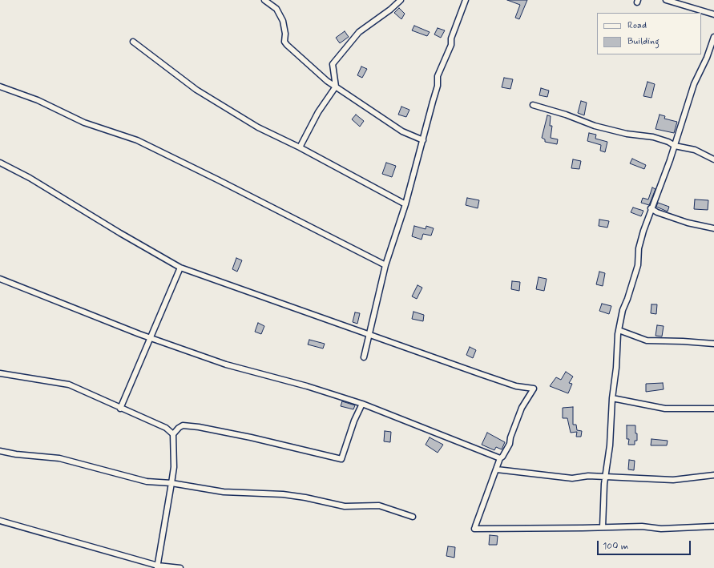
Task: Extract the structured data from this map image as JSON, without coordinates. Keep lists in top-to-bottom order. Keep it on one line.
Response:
{"legend":["Road","Building"],"scale_bar":"100 m"}
